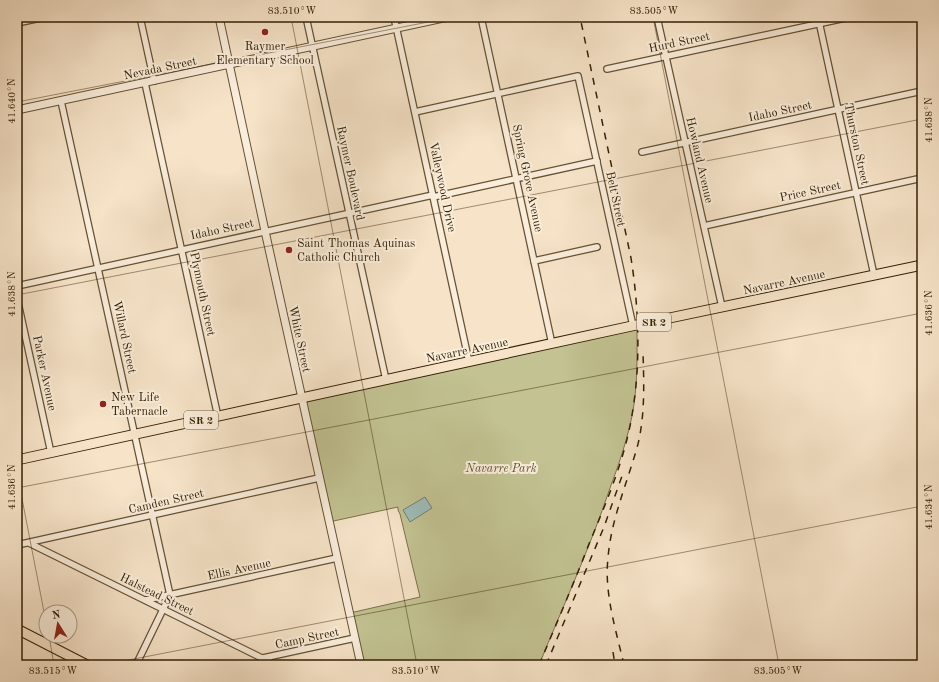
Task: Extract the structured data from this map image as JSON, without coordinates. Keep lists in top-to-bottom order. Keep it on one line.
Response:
{"streets":{"main road":["Navarre Avenue","SR 2"],"street":["Hurd Street","Nevada Street","Idaho Street","Thurston Street","Howland Avenue","Raymer Boulevard","Spring Grove Avenue","Valleywood Drive","Price Street","Belt Street","Plymouth Street","Willard Street","White Street","Parker Avenue","Camden Street","Ellis Avenue","Halstead Street","Camp Street"]},"crossings":[["Hurd Street","Thurston Street"],["Hurd Street","Howland Avenue"],["Nevada Street","Raymer Boulevard"],["Nevada Street","Valleywood Drive"],["Nevada Street","Plymouth Street"],["Nevada Street","Willard Street"],["Nevada Street","White Street"],["Idaho Street","Thurston Street"],["Idaho Street","Howland Avenue"],["Idaho Street","Raymer Boulevard"],["Idaho Street","Spring Grove Avenue"],["Idaho Street","Valleywood Drive"],["Idaho Street","Belt Street"],["Idaho Street","Plymouth Street"],["Idaho Street","Willard Street"],["Idaho Street","White Street"],["Thurston Street","Price Street"],["Thurston Street","Navarre Avenue"],["Howland Avenue","Price Street"],["Howland Avenue","Navarre Avenue"],["Raymer Boulevard","Navarre Avenue"],["Spring Grove Avenue","Belt Street"],["Spring Grove Avenue","Navarre Avenue"],["Valleywood Drive","Navarre Avenue"],["Belt Street","Navarre Avenue"],["Navarre Avenue","Plymouth Street"],["Navarre Avenue","Willard Street"],["Navarre Avenue","White Street"],["Navarre Avenue","Parker Avenue"],["Willard Street","Camden Street"],["Willard Street","Ellis Avenue"],["White Street","Camden Street"],["White Street","Ellis Avenue"],["White Street","Camp Street"],["Camden Street","Halstead Street"],["Ellis Avenue","Halstead Street"],["Halstead Street","Camp Street"]],"parks":["Navarre Park"],"places":["Raymer Elementary School","Saint Thomas Aquinas Catholic Church","New Life Tabernacle"],"north":"top","coordinates":["83.510°W","83.505°W","41.640°N","41.638°N","41.636°N","41.634°N","83.515°W"]}
